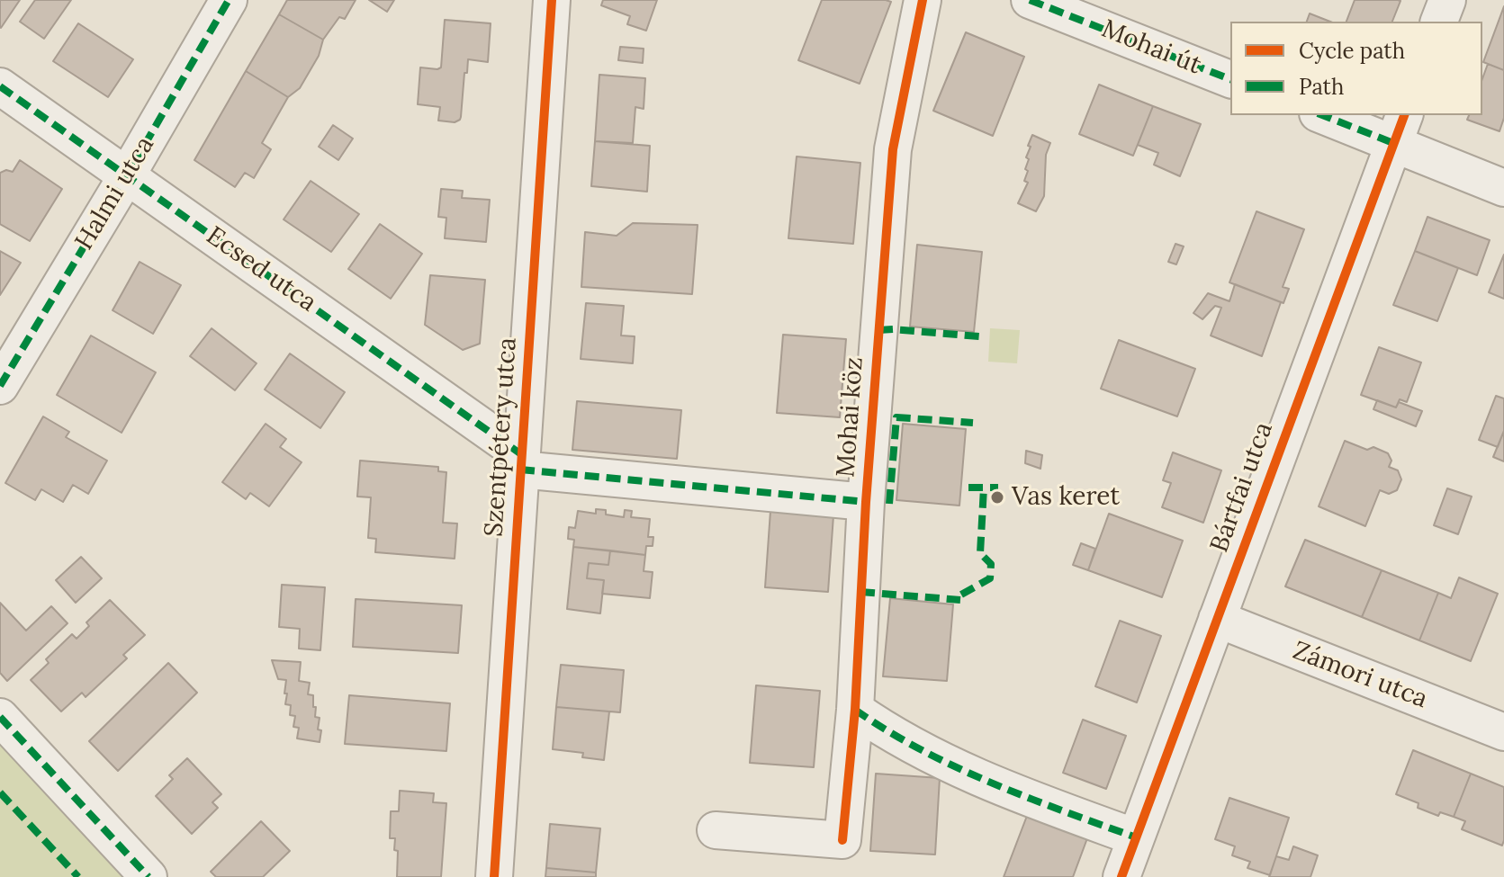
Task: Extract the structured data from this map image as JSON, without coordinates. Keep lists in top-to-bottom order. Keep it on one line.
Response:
{"streets":{"street":["Mohai út","Halmi utca","Ecsed utca","Mohai köz","Szentpétery utca","Bártfai utca","Zámori utca"]},"crossings":[["Halmi utca","Ecsed utca"],["Ecsed utca","Mohai köz"],["Ecsed utca","Szentpétery utca"],["Bártfai utca","Zámori utca"]],"places":["Vas keret"],"legend":["Cycle path","Path"]}
